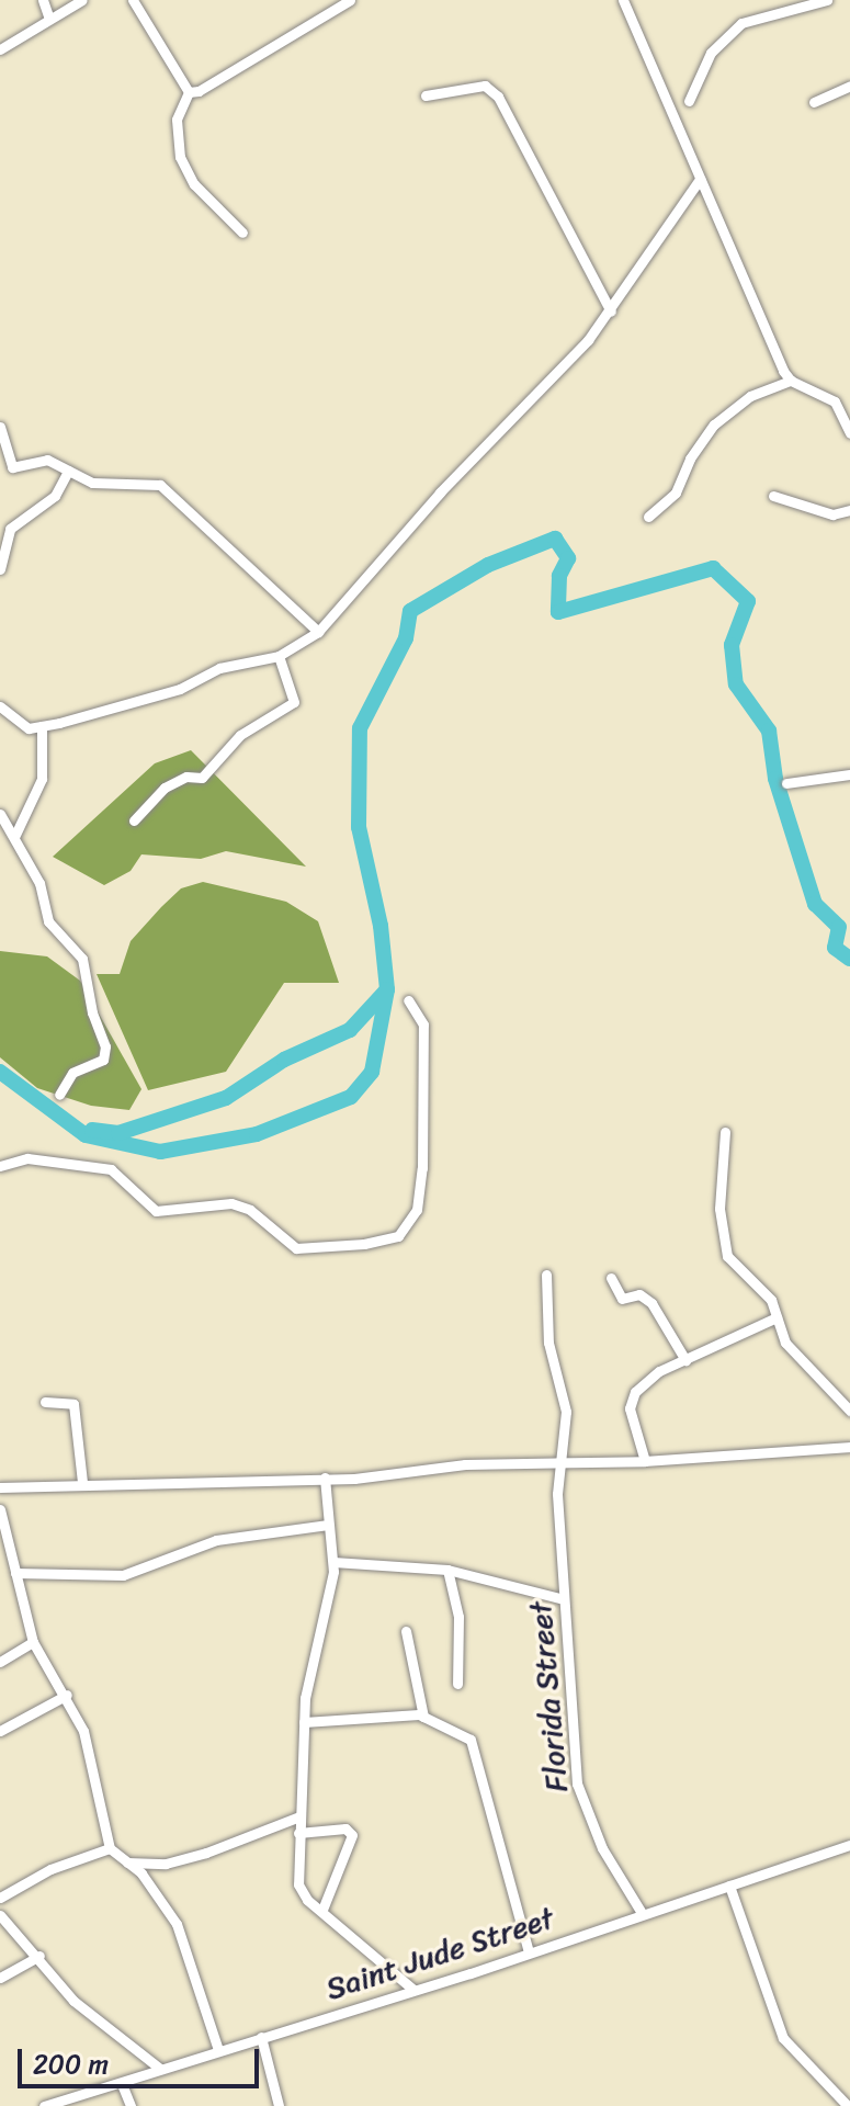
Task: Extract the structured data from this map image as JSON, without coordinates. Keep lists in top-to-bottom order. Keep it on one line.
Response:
{"streets":{"street":["Florida Street","Saint Jude Street"]},"crossings":[["Florida Street","Saint Jude Street"]],"scale_bar":"200 m"}
